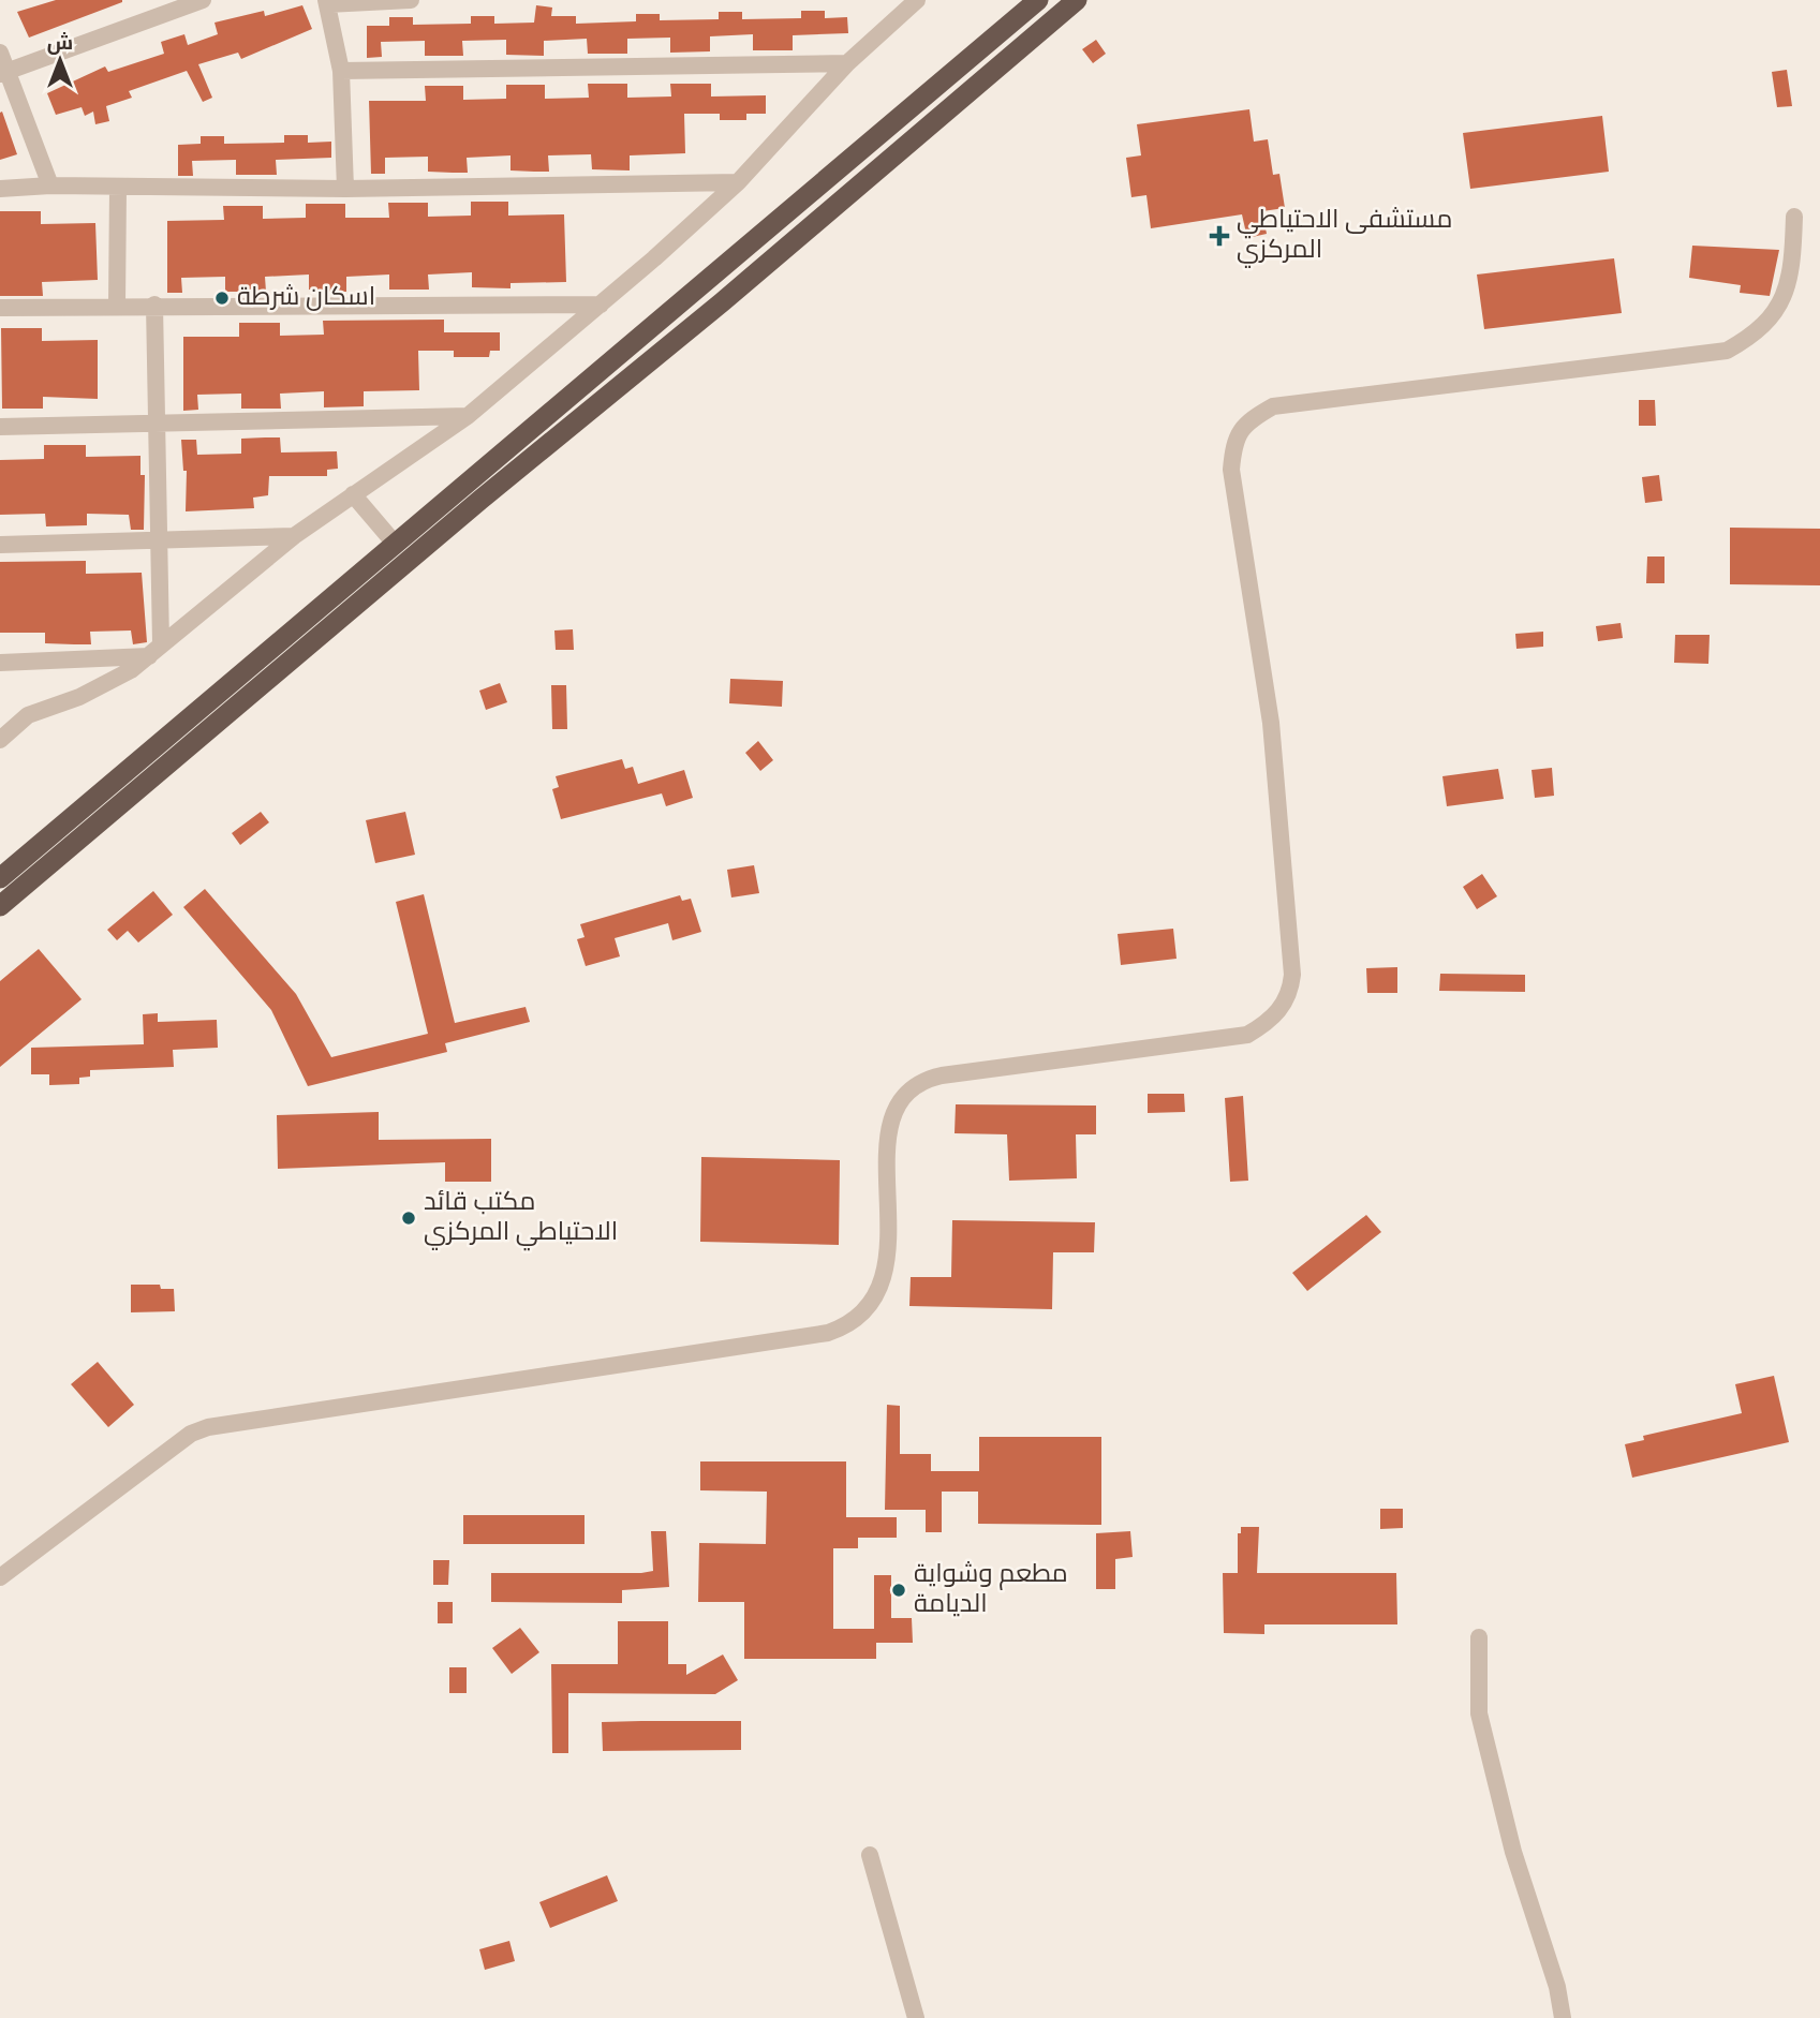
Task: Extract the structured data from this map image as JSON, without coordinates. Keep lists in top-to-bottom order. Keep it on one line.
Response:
{"places":{"health":["مستشفى الاحتياطي المركزي"],"other":["اسكان شرطة","مكتب قائد الاحتياطي المركزي","مطعم وشواية الديامة"]},"north":"top"}
